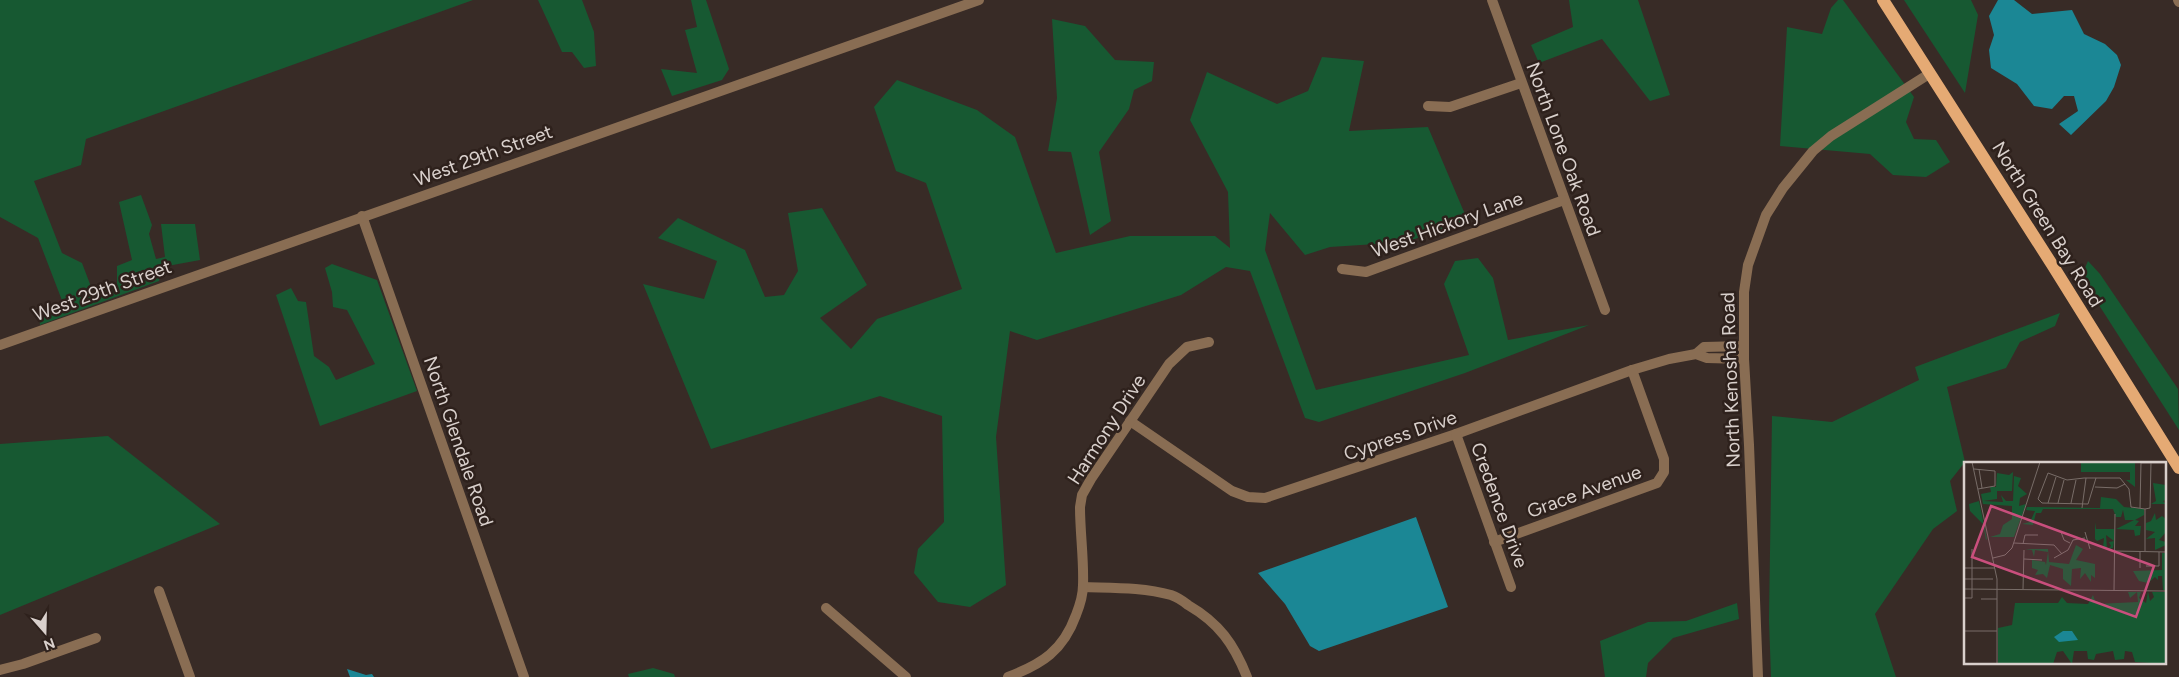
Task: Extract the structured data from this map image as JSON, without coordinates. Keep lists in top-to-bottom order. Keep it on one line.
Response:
{"streets":{"main road":["North Green Bay Road"],"street":["North Lone Oak Road","West 29th Street","West Hickory Lane","North Kenosha Road","Harmony Drive","Cypress Drive","North Glendale Road","Grace Avenue","Credence Drive"]},"crossings":[["North Lone Oak Road","West Hickory Lane"],["West 29th Street","North Glendale Road"],["North Green Bay Road","North Kenosha Road"],["North Kenosha Road","Cypress Drive"],["Harmony Drive","Cypress Drive"],["Cypress Drive","Grace Avenue"],["Cypress Drive","Credence Drive"],["Grace Avenue","Credence Drive"]],"north":"bottom"}
